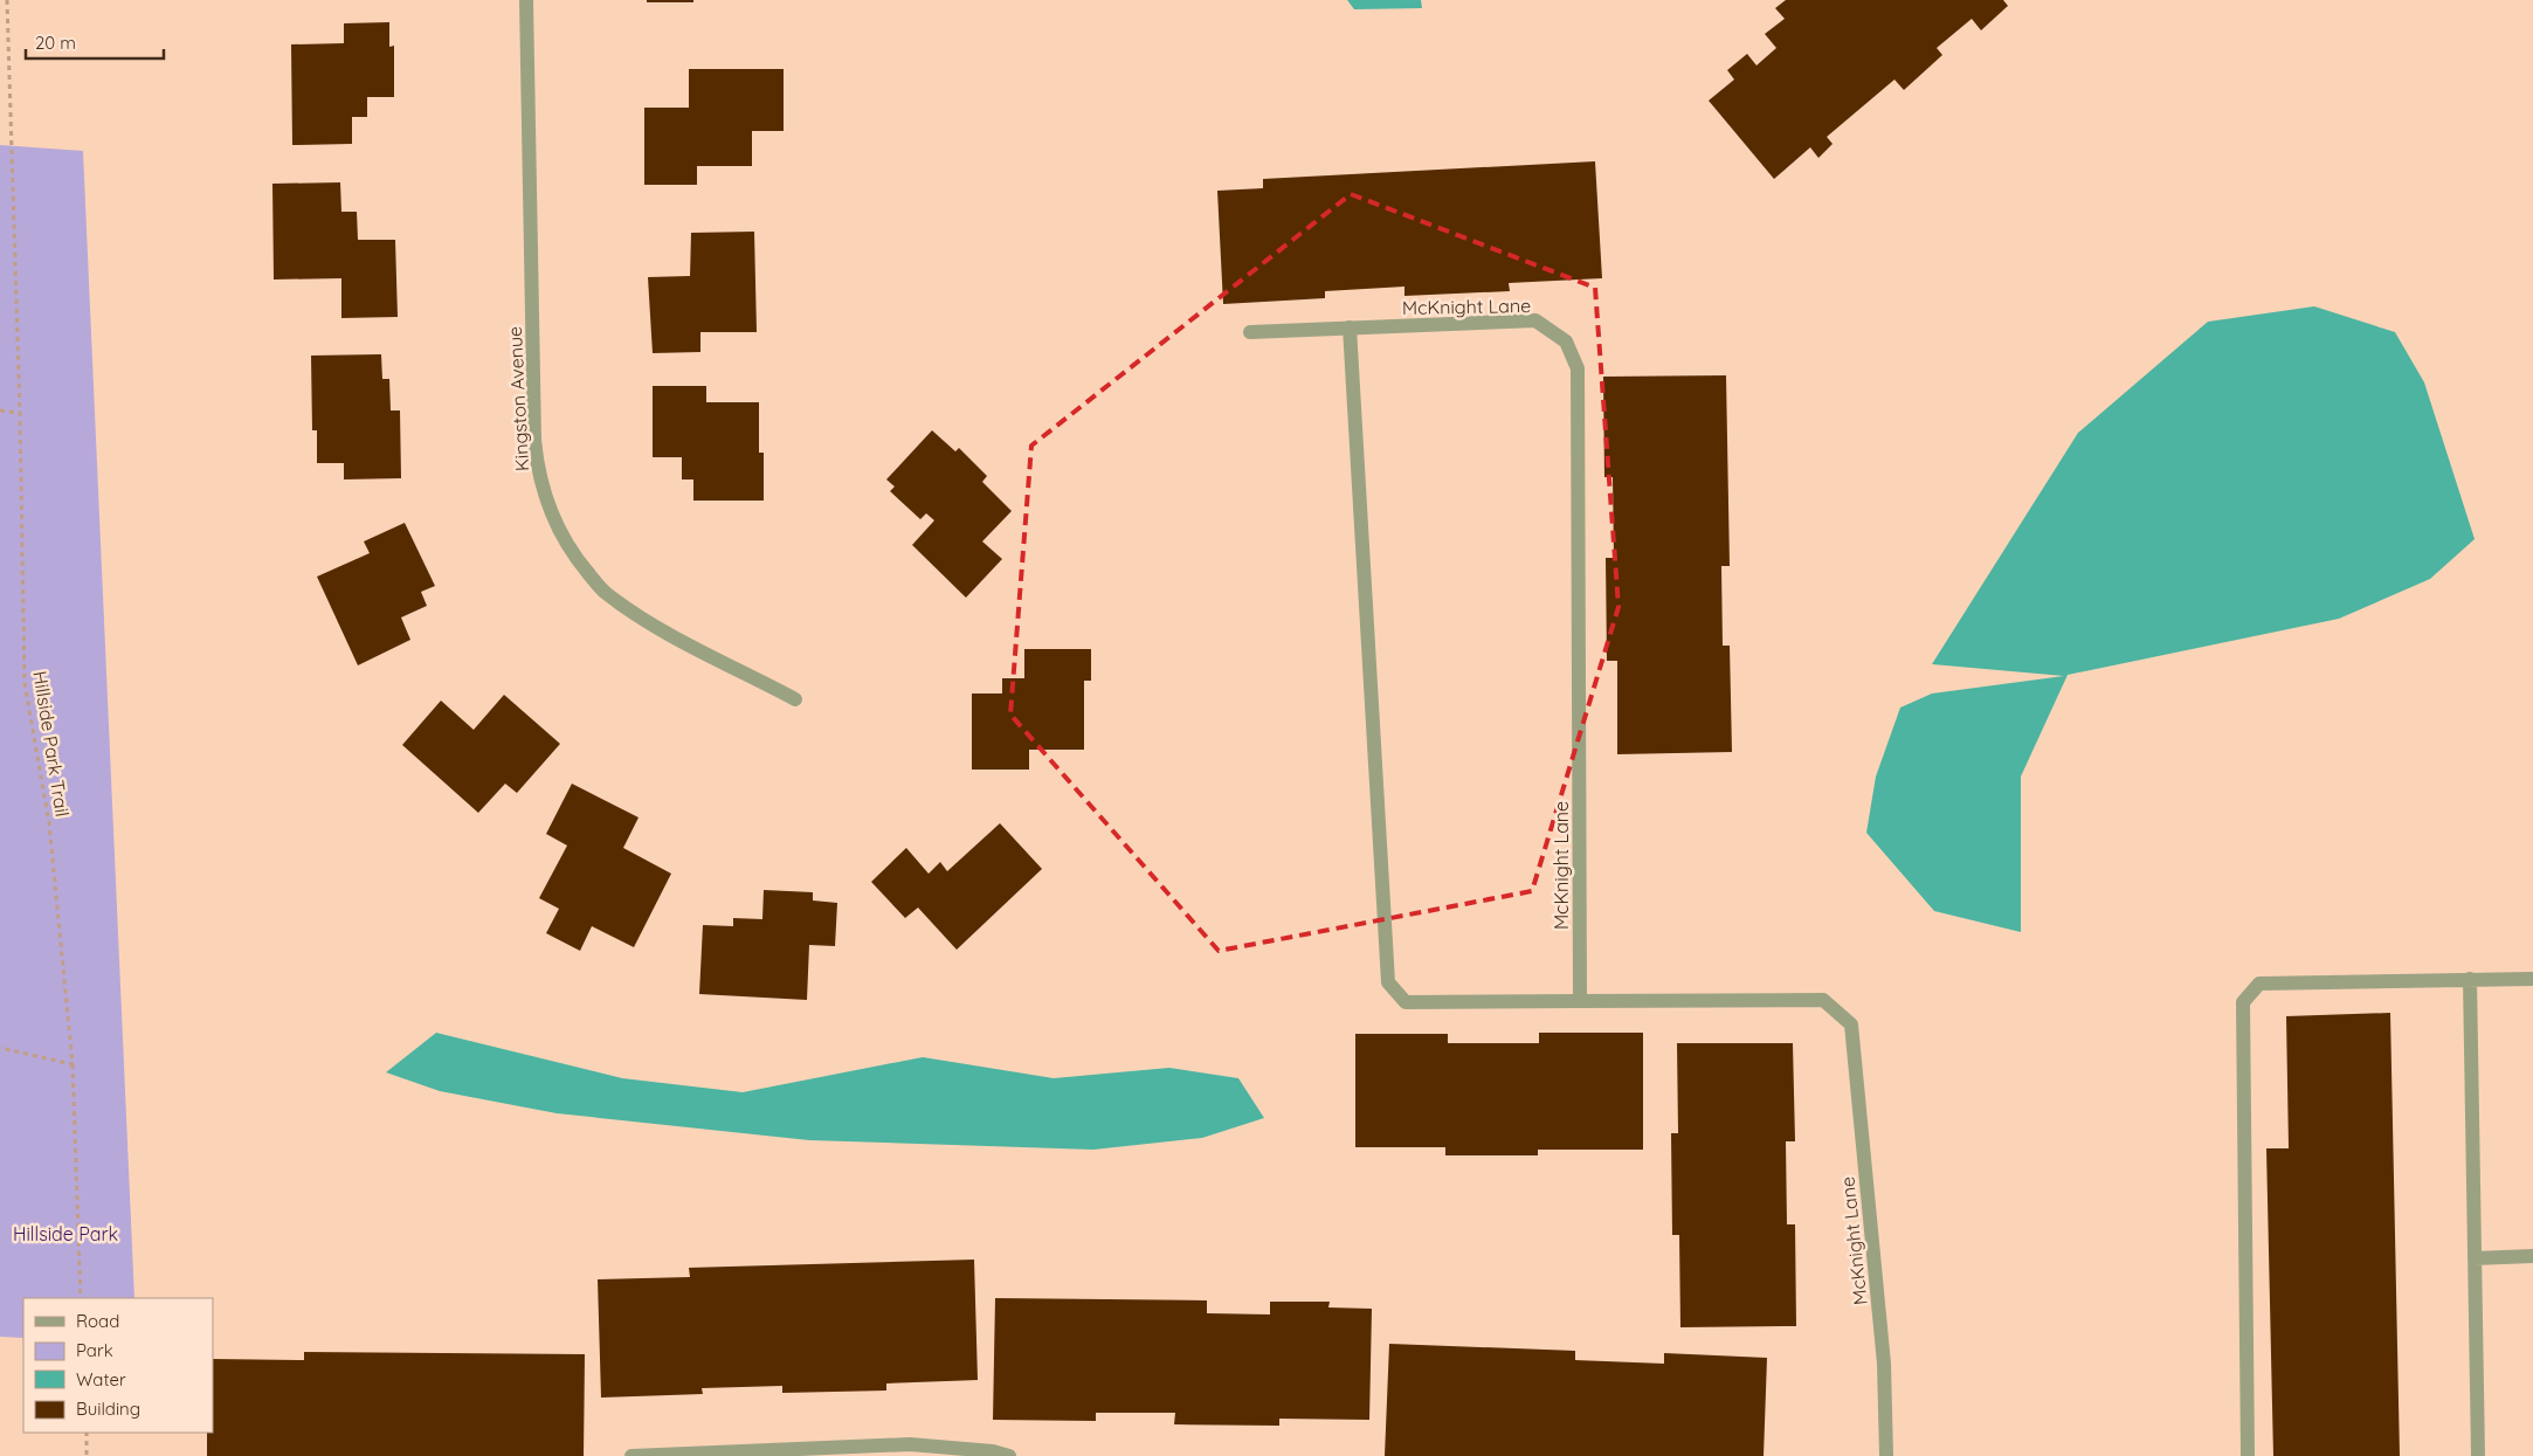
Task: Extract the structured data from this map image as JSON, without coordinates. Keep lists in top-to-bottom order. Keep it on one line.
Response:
{"streets":{"street":["McKnight Lane","Kingston Avenue"],"path":["Hillside Park Trail"]},"parks":["Hillside Park"],"legend":["Road","Park","Water","Building"],"scale_bar":"20 m"}
